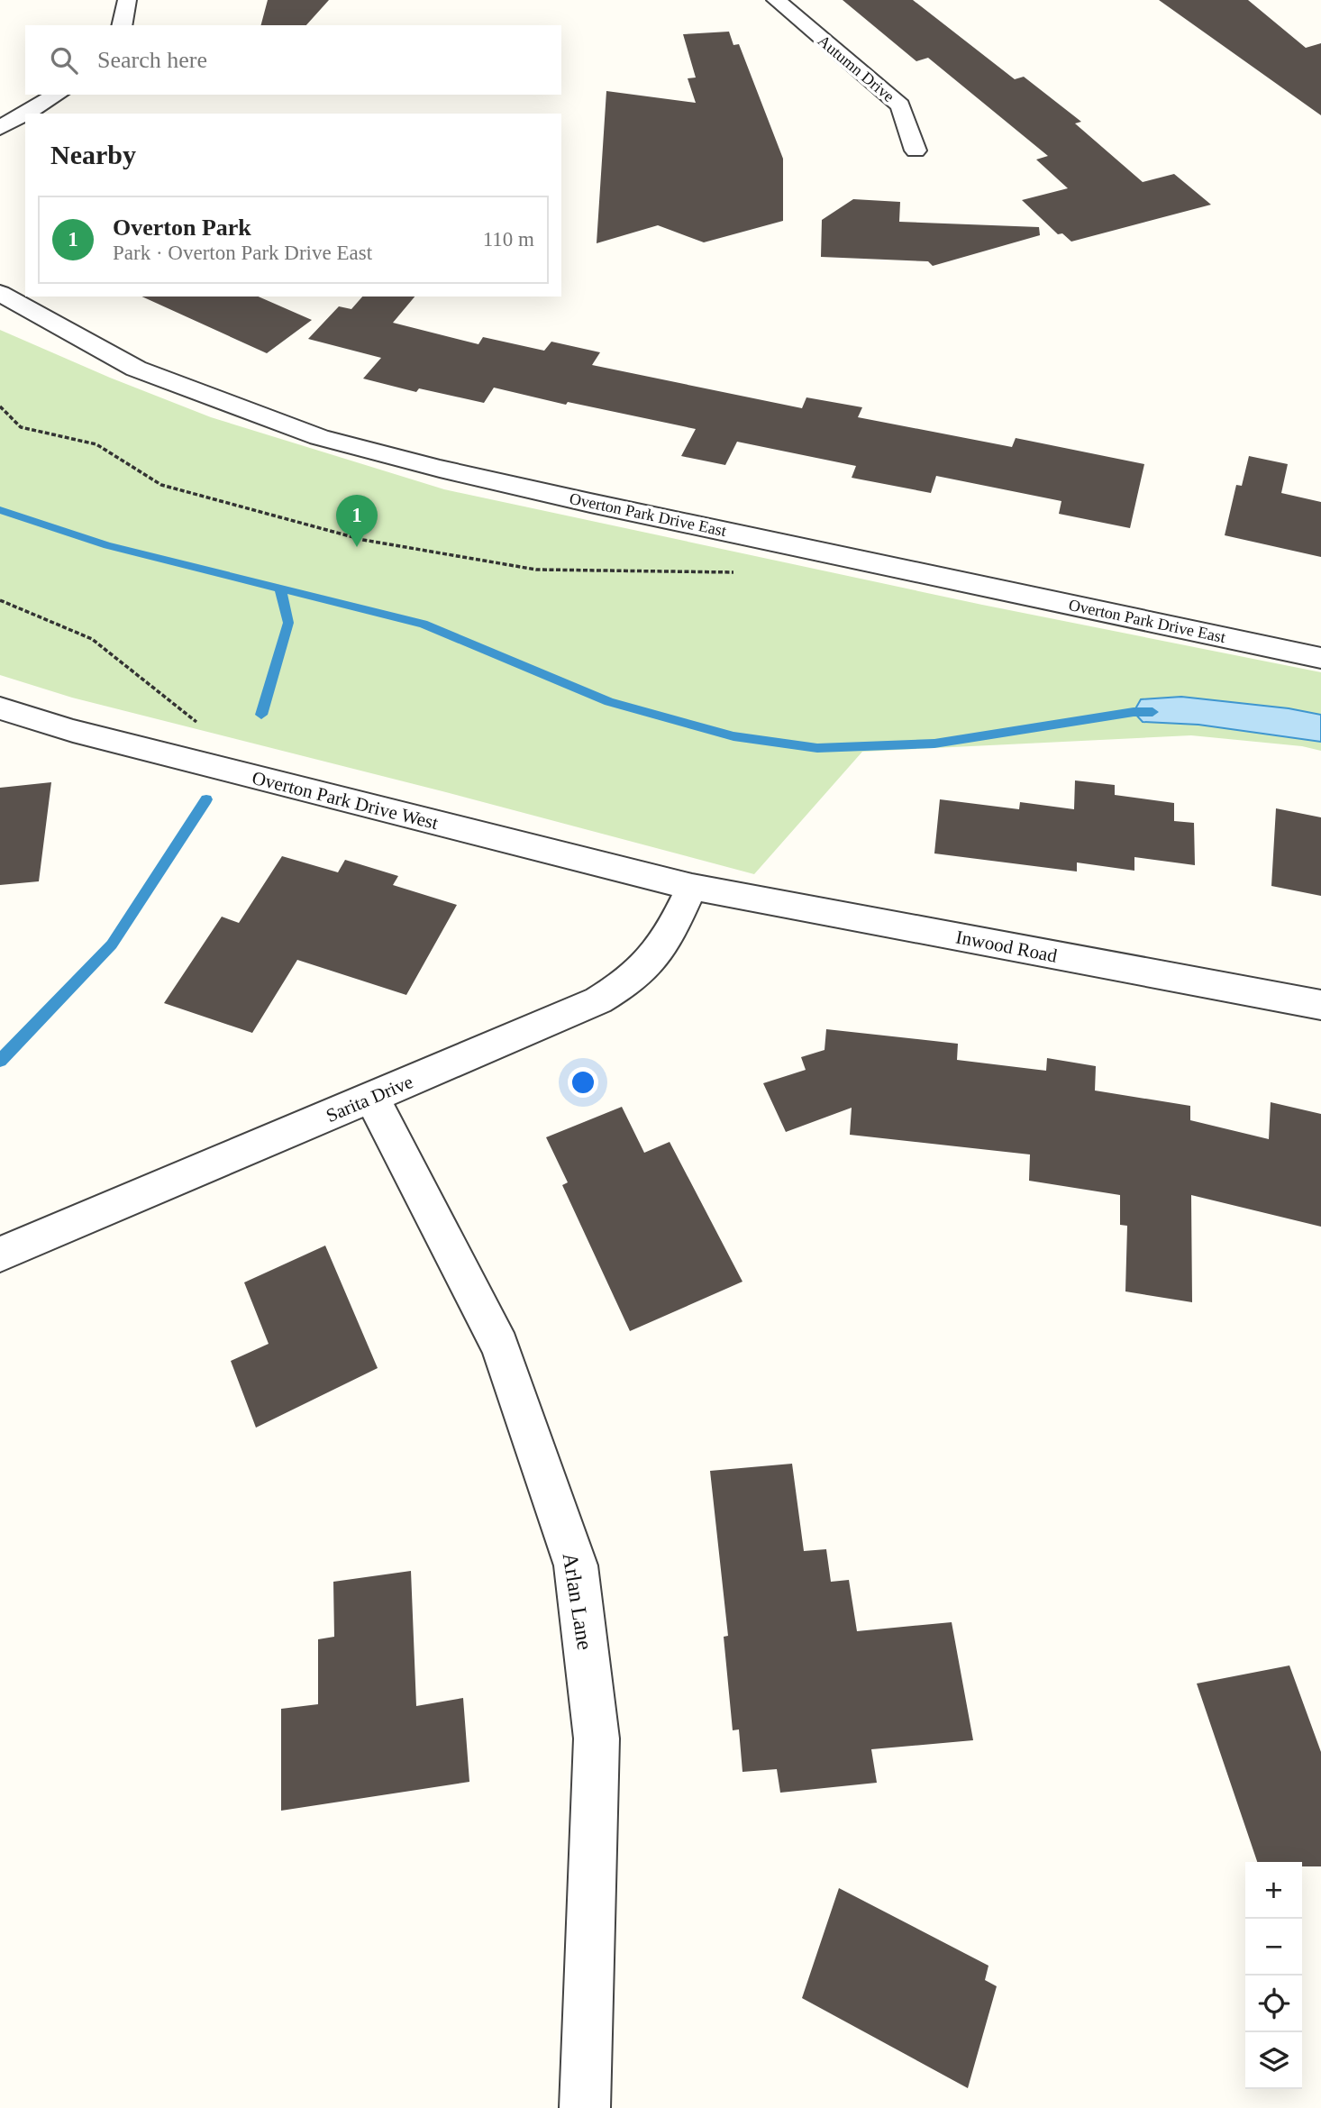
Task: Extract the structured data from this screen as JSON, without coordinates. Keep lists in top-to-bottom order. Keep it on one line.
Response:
{"streets":{"street":["Autumn Drive","Overton Park Drive East","Overton Park Drive West","Inwood Road","Sarita Drive","Arlan Lane"]},"crossings":[["Overton Park Drive West","Inwood Road"],["Overton Park Drive West","Sarita Drive"],["Inwood Road","Sarita Drive"],["Sarita Drive","Arlan Lane"]],"page":{"search":"Search here","heading":"Nearby","list":[{"mark":"1","name":"Overton Park","note":"Park · Overton Park Drive East","value":"110 m"}],"pins":"1","map_buttons":["+","−"]}}
